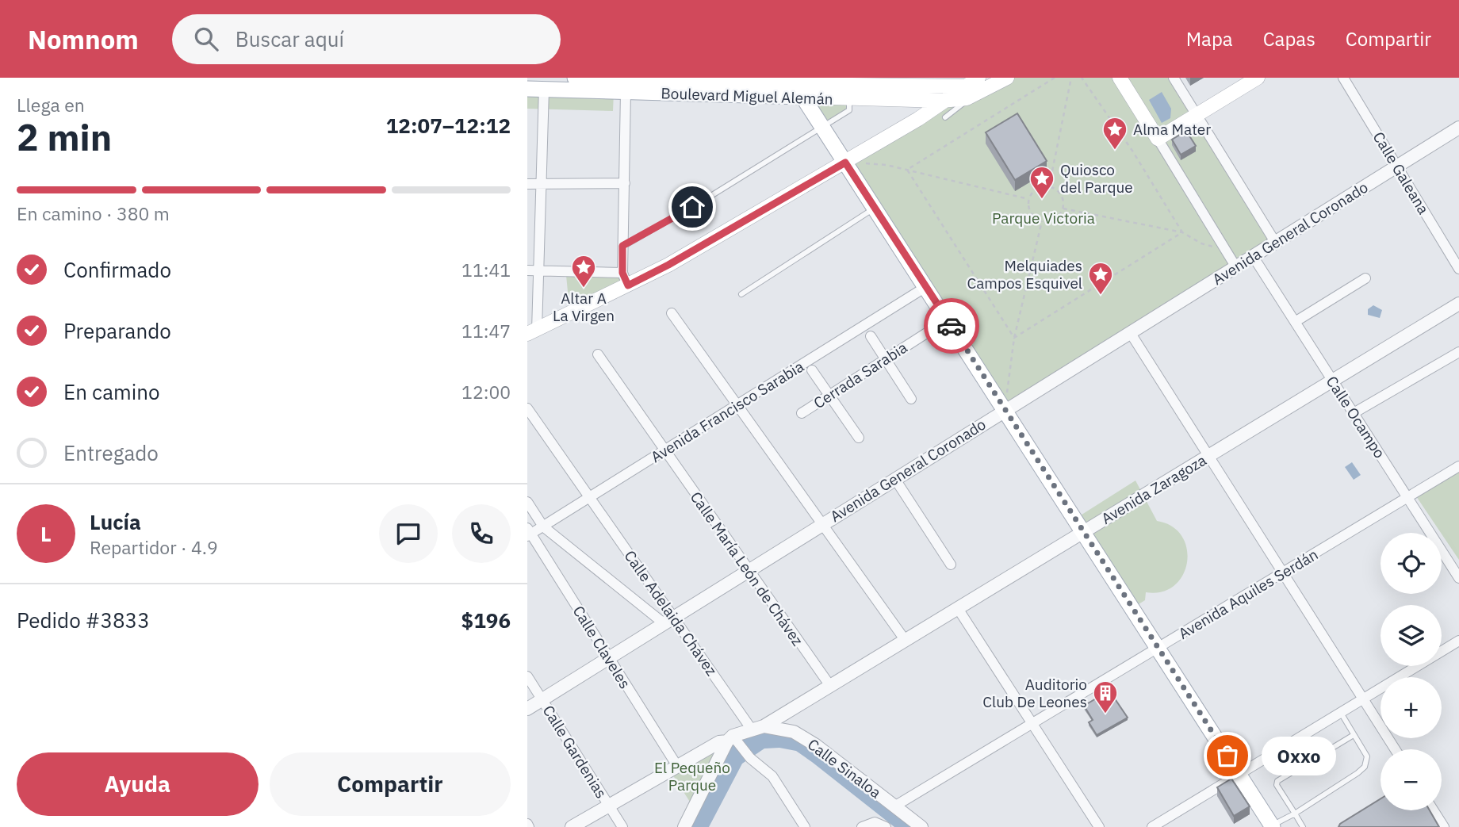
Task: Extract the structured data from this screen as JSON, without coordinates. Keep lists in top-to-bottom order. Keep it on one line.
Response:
{"streets":{"main road":["Boulevard Miguel Alemán"],"street":["Calle Galeana","Avenida General Coronado","Cerrada Sarabia","Avenida Francisco Sarabia","Calle Ocampo","Avenida Zaragoza","Calle María León de Chávez","Avenida Aquiles Serdán","Calle Adelaida Chávez","Calle Claveles","Calle Gardenias","Calle Sinaloa"]},"crossings":[["Calle Galeana","Avenida General Coronado"],["Avenida General Coronado","Calle Ocampo"],["Avenida General Coronado","Calle María León de Chávez"],["Avenida General Coronado","Calle Adelaida Chávez"],["Avenida General Coronado","Calle Claveles"],["Avenida General Coronado","Calle Gardenias"],["Avenida Francisco Sarabia","Calle María León de Chávez"],["Avenida Francisco Sarabia","Calle Adelaida Chávez"],["Avenida Francisco Sarabia","Calle Claveles"],["Calle Ocampo","Avenida Zaragoza"],["Calle Ocampo","Avenida Aquiles Serdán"],["Avenida Zaragoza","Calle María León de Chávez"],["Avenida Zaragoza","Calle Adelaida Chávez"],["Avenida Zaragoza","Calle Sinaloa"],["Avenida Aquiles Serdán","Calle Sinaloa"],["Calle Adelaida Chávez","Calle Sinaloa"]],"parks":["Parque Victoria","El Pequeño Parque"],"places":{"place":["Alma Mater","Quiosco del Parque","Altar A La Virgen","Melquiades Campos Esquivel"],"building":["Auditorio Club De Leones"],"other":["Oxxo"]},"page":{"header":"Nomnom","search":"Buscar aquí","nav":["Mapa","Capas","Compartir"],"heading":["2 min","Llega en","12:07–12:12"],"panel":["Lucía","Repartidor · 4.9","Pedido #3833","$196"],"bar":"En camino · 380 m","list":[["Confirmado","11:41"],["Preparando","11:47"],["En camino","12:00"],"Entregado"],"round":"L","map_buttons":["+","−"],"bubble":"Oxxo","buttons":["Ayuda","Compartir"]}}
